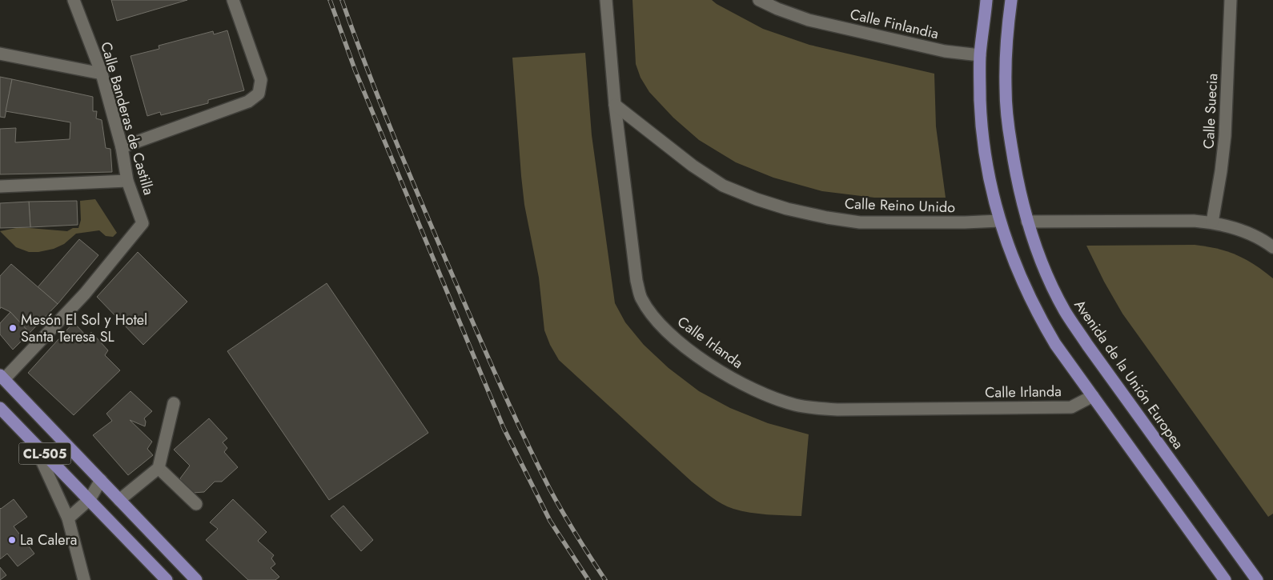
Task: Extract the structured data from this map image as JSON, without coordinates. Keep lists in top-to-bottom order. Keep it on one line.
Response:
{"streets":{"main road":["Avenida de la Unión Europea","CL-505"],"street":["Calle Finlandia","Calle Suecia","Calle Banderas de Castilla","Calle Reino Unido","Calle Irlanda"]},"crossings":[["Calle Banderas de Castilla","CL-505"],["Calle Reino Unido","Calle Irlanda"]],"places":["Mesón El Sol y Hotel Santa Teresa SL","La Calera"]}
